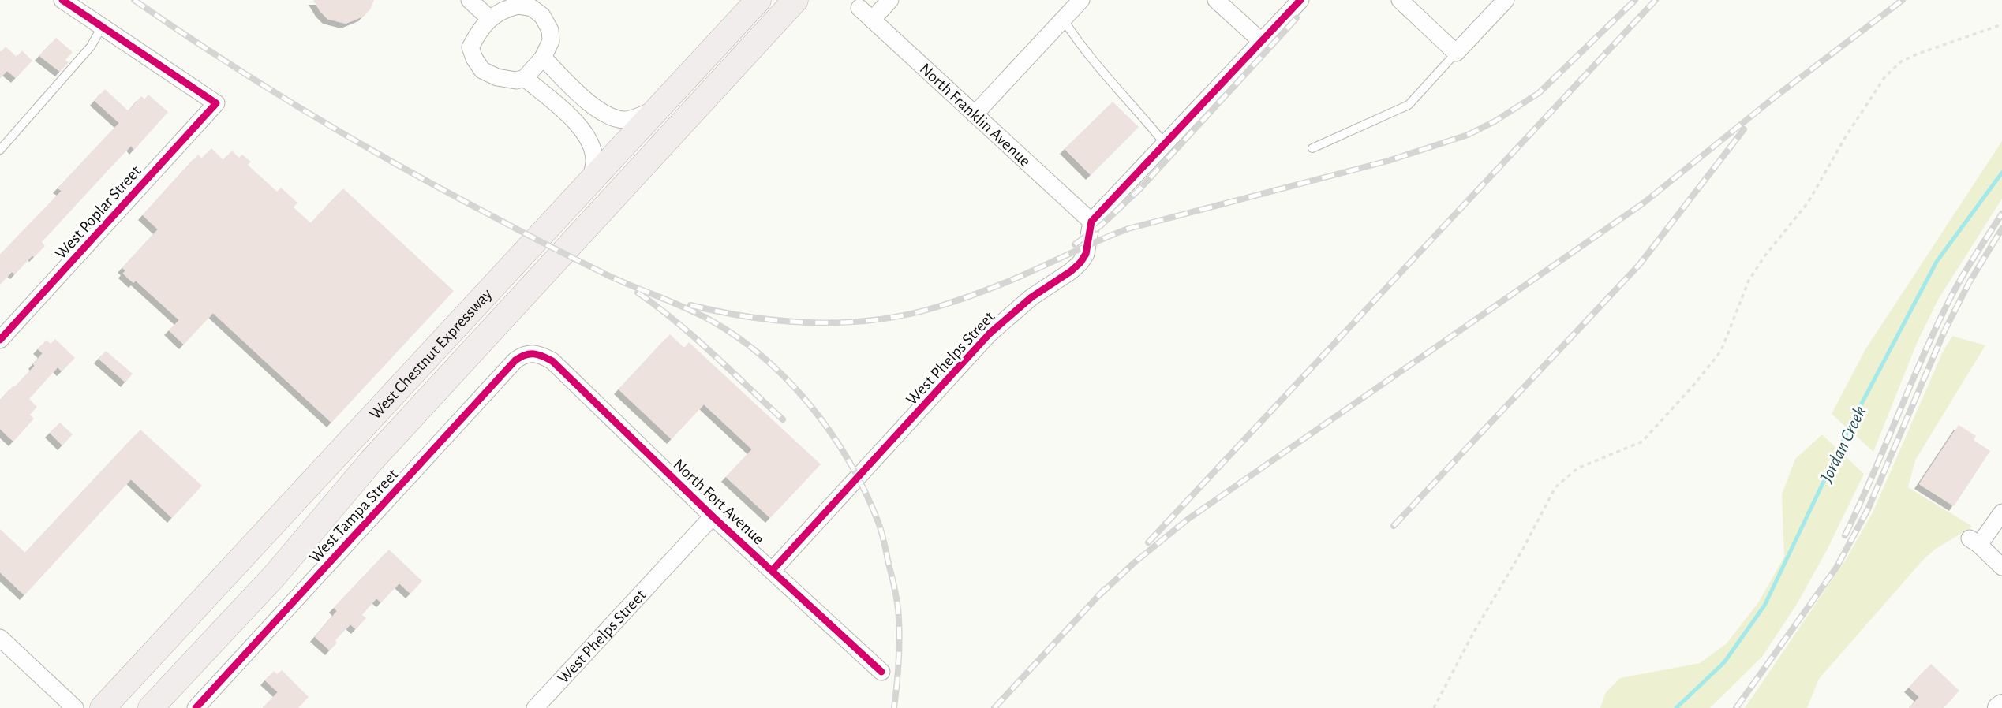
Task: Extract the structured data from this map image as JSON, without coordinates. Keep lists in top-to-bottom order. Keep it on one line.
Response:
{"streets":{"main road":["West Chestnut Expressway"],"street":["North Franklin Avenue","West Poplar Street","West Phelps Street","North Fort Avenue","West Tampa Street"]},"crossings":[["North Franklin Avenue","West Phelps Street"],["West Phelps Street","North Fort Avenue"],["North Fort Avenue","West Tampa Street"]],"water":["Jordan Creek"]}
